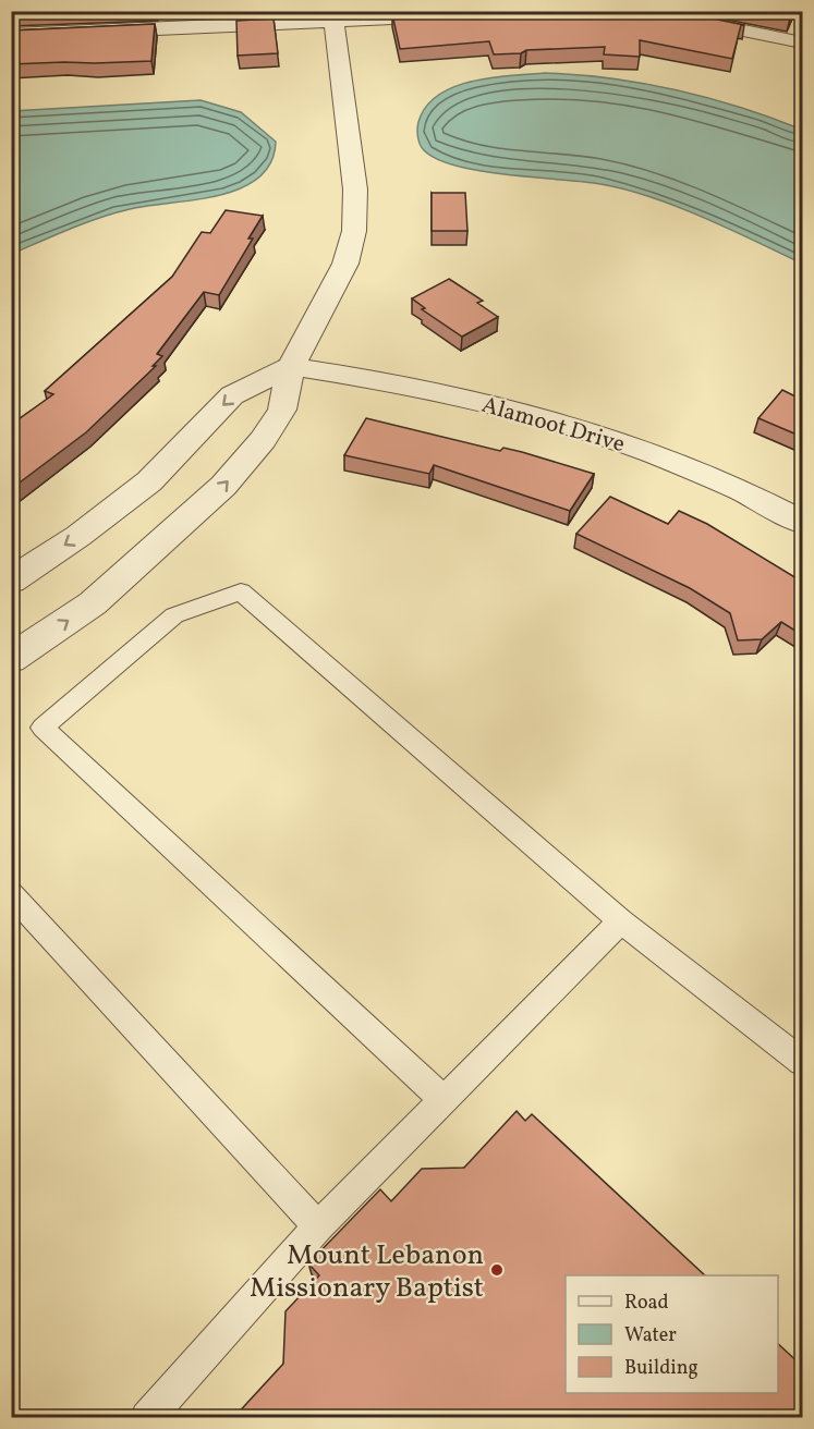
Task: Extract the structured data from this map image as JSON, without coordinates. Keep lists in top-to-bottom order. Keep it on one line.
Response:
{"streets":{"street":["Alamoot Drive"]},"places":["Mount Lebanon Missionary Baptist"],"legend":["Road","Water","Building"]}
